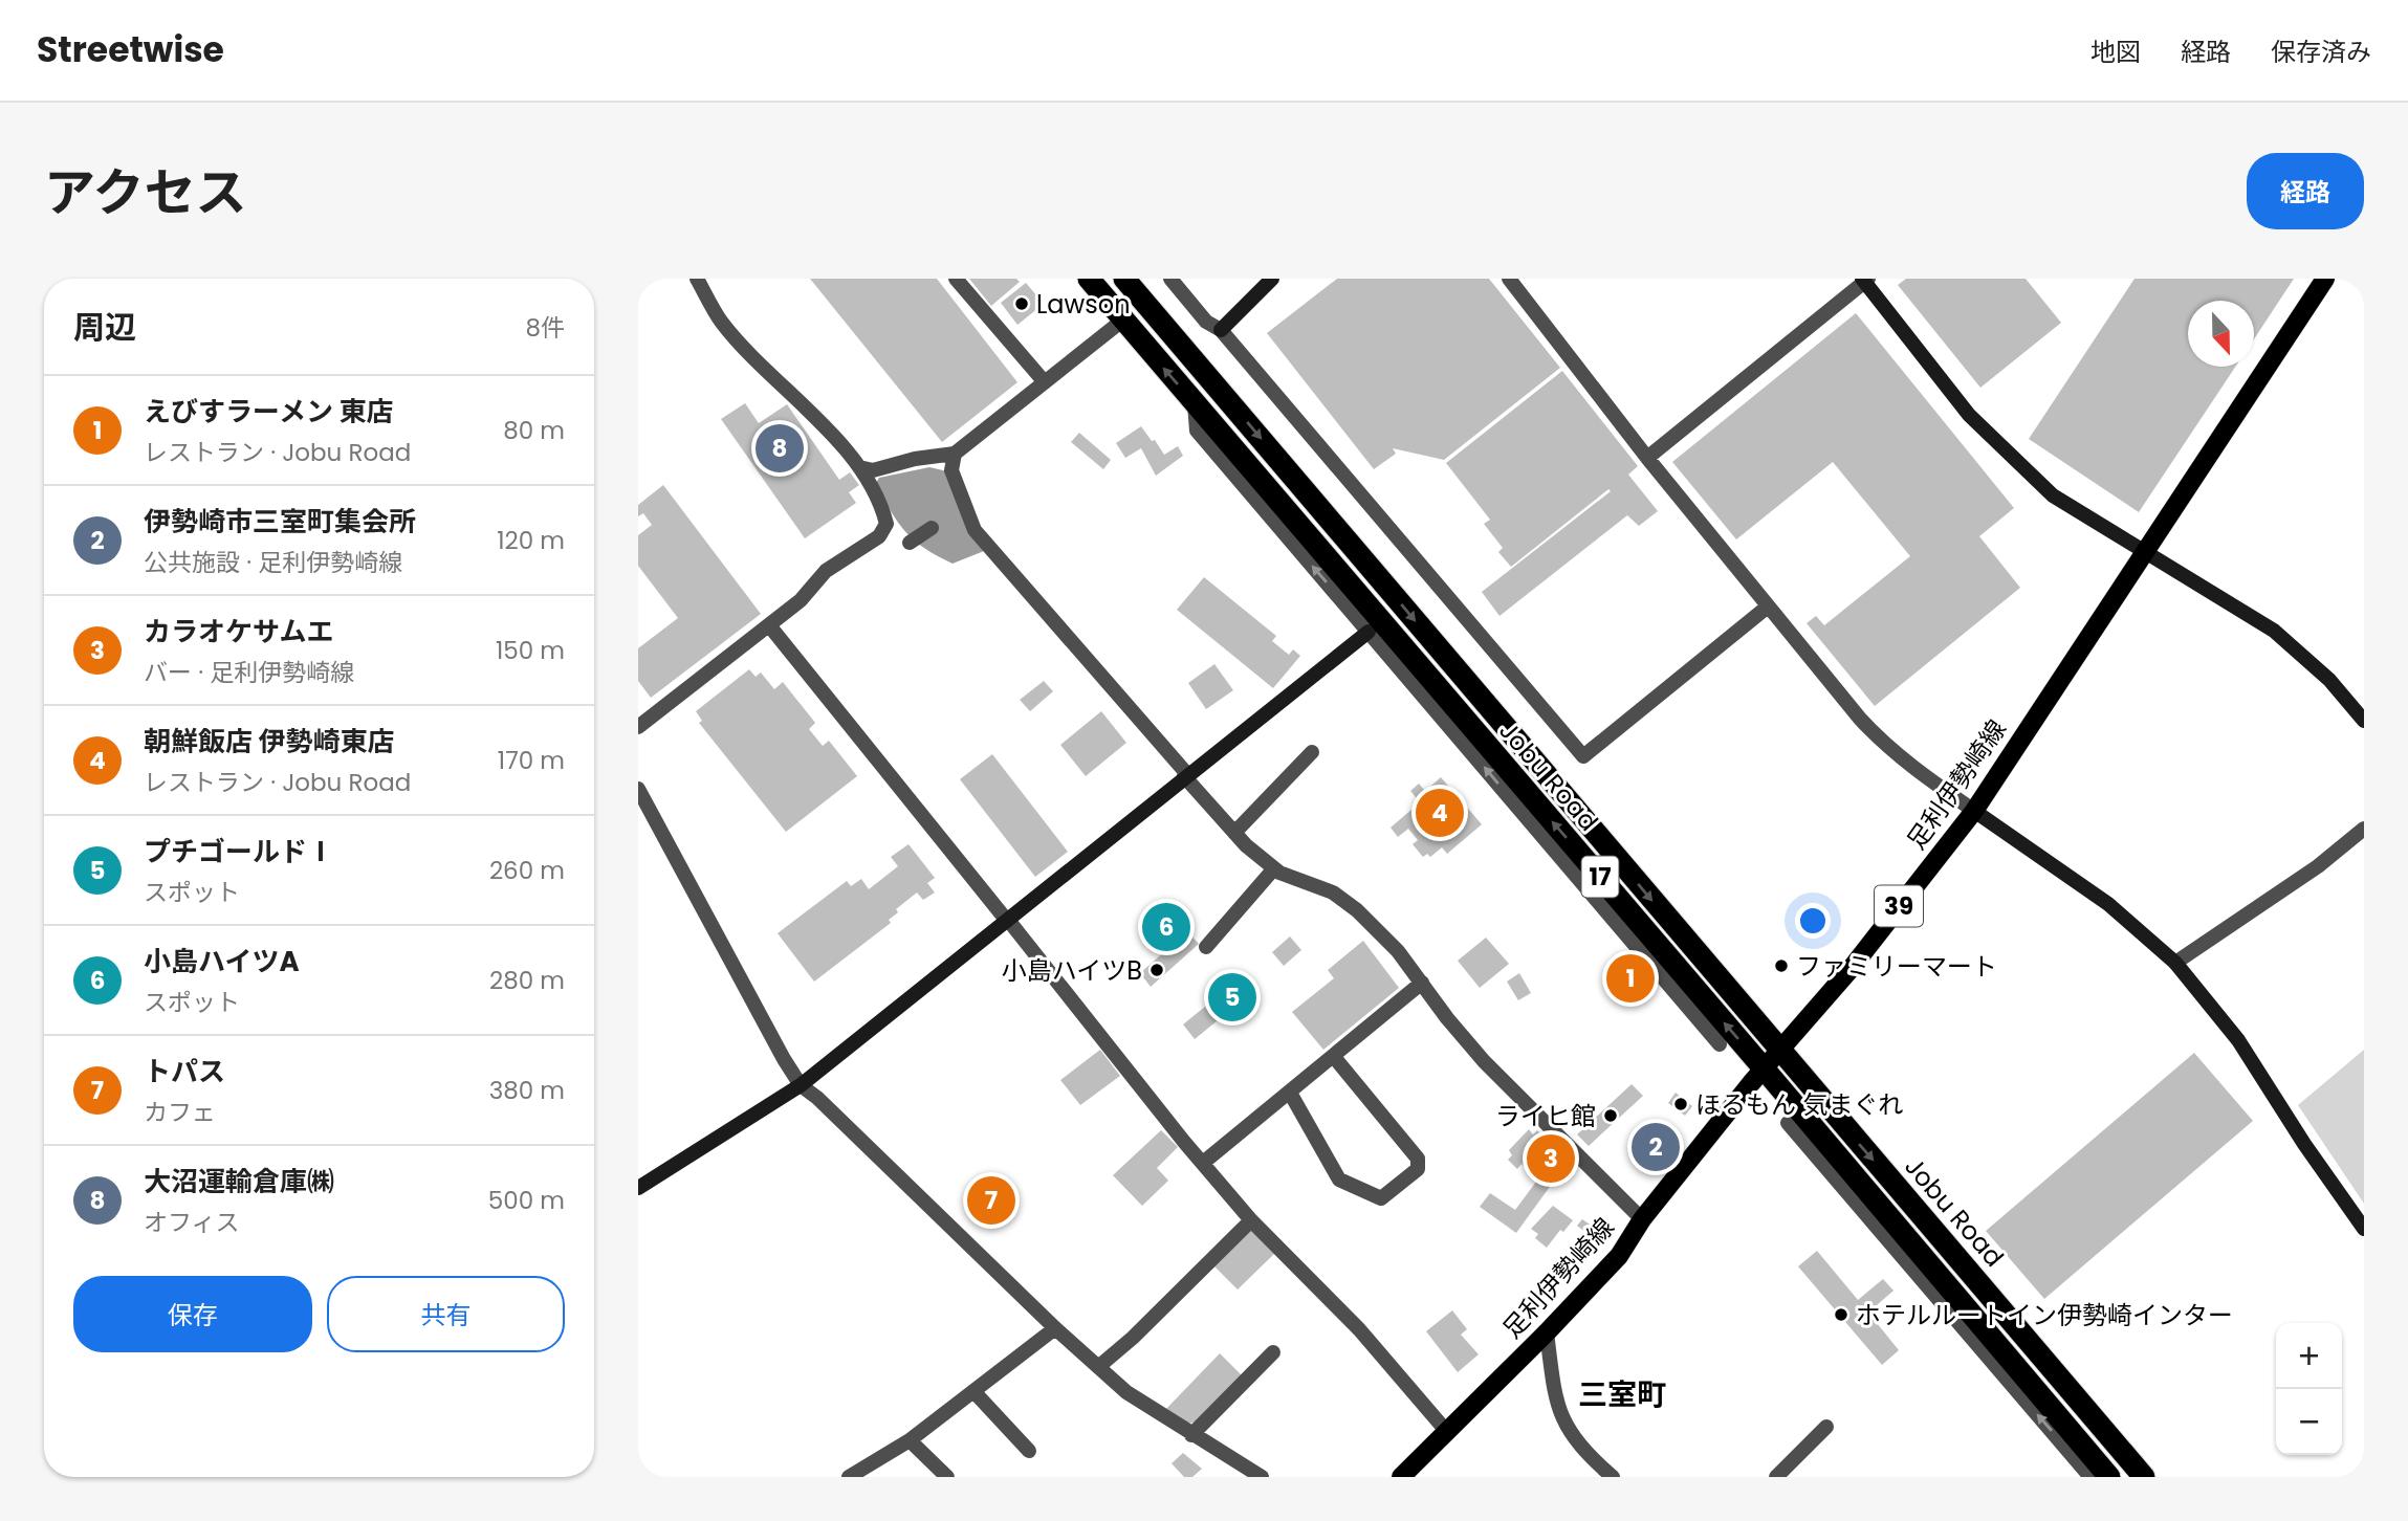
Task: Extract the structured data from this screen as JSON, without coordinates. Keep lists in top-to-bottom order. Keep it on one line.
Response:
{"streets":{"highway":["Jobu Road","17"],"main road":["足利伊勢崎線","39"]},"crossings":[["Jobu Road","足利伊勢崎線"]],"districts":["三室町"],"places":["Lawson","ファミリーマート","小島ハイツB","ほるもん 気まぐれ","ライヒ館","ホテルルートイン伊勢崎インター"],"north":"bottom","page":{"header":"Streetwise","nav":["地図","経路","保存済み"],"title":"アクセス","buttons":["経路",["保存","共有"]],"heading":["周辺","8件"],"list":[{"mark":"1","name":"えびすラーメン 東店","note":"レストラン · Jobu Road","value":"80 m"},{"mark":"2","name":"伊勢崎市三室町集会所","note":"公共施設 · 足利伊勢崎線","value":"120 m"},{"mark":"3","name":"カラオケサムエ","note":"バー · 足利伊勢崎線","value":"150 m"},{"mark":"4","name":"朝鮮飯店 伊勢崎東店","note":"レストラン · Jobu Road","value":"170 m"},{"mark":"5","name":"プチゴールドⅠ","note":"スポット","value":"260 m"},{"mark":"6","name":"小島ハイツA","note":"スポット","value":"280 m"},{"mark":"7","name":"トパス","note":"カフェ","value":"380 m"},{"mark":"8","name":"大沼運輸倉庫㈱","note":"オフィス","value":"500 m"}],"pins":["8","4","6","1","5","2","3","7"],"map_buttons":["+","−"]}}
